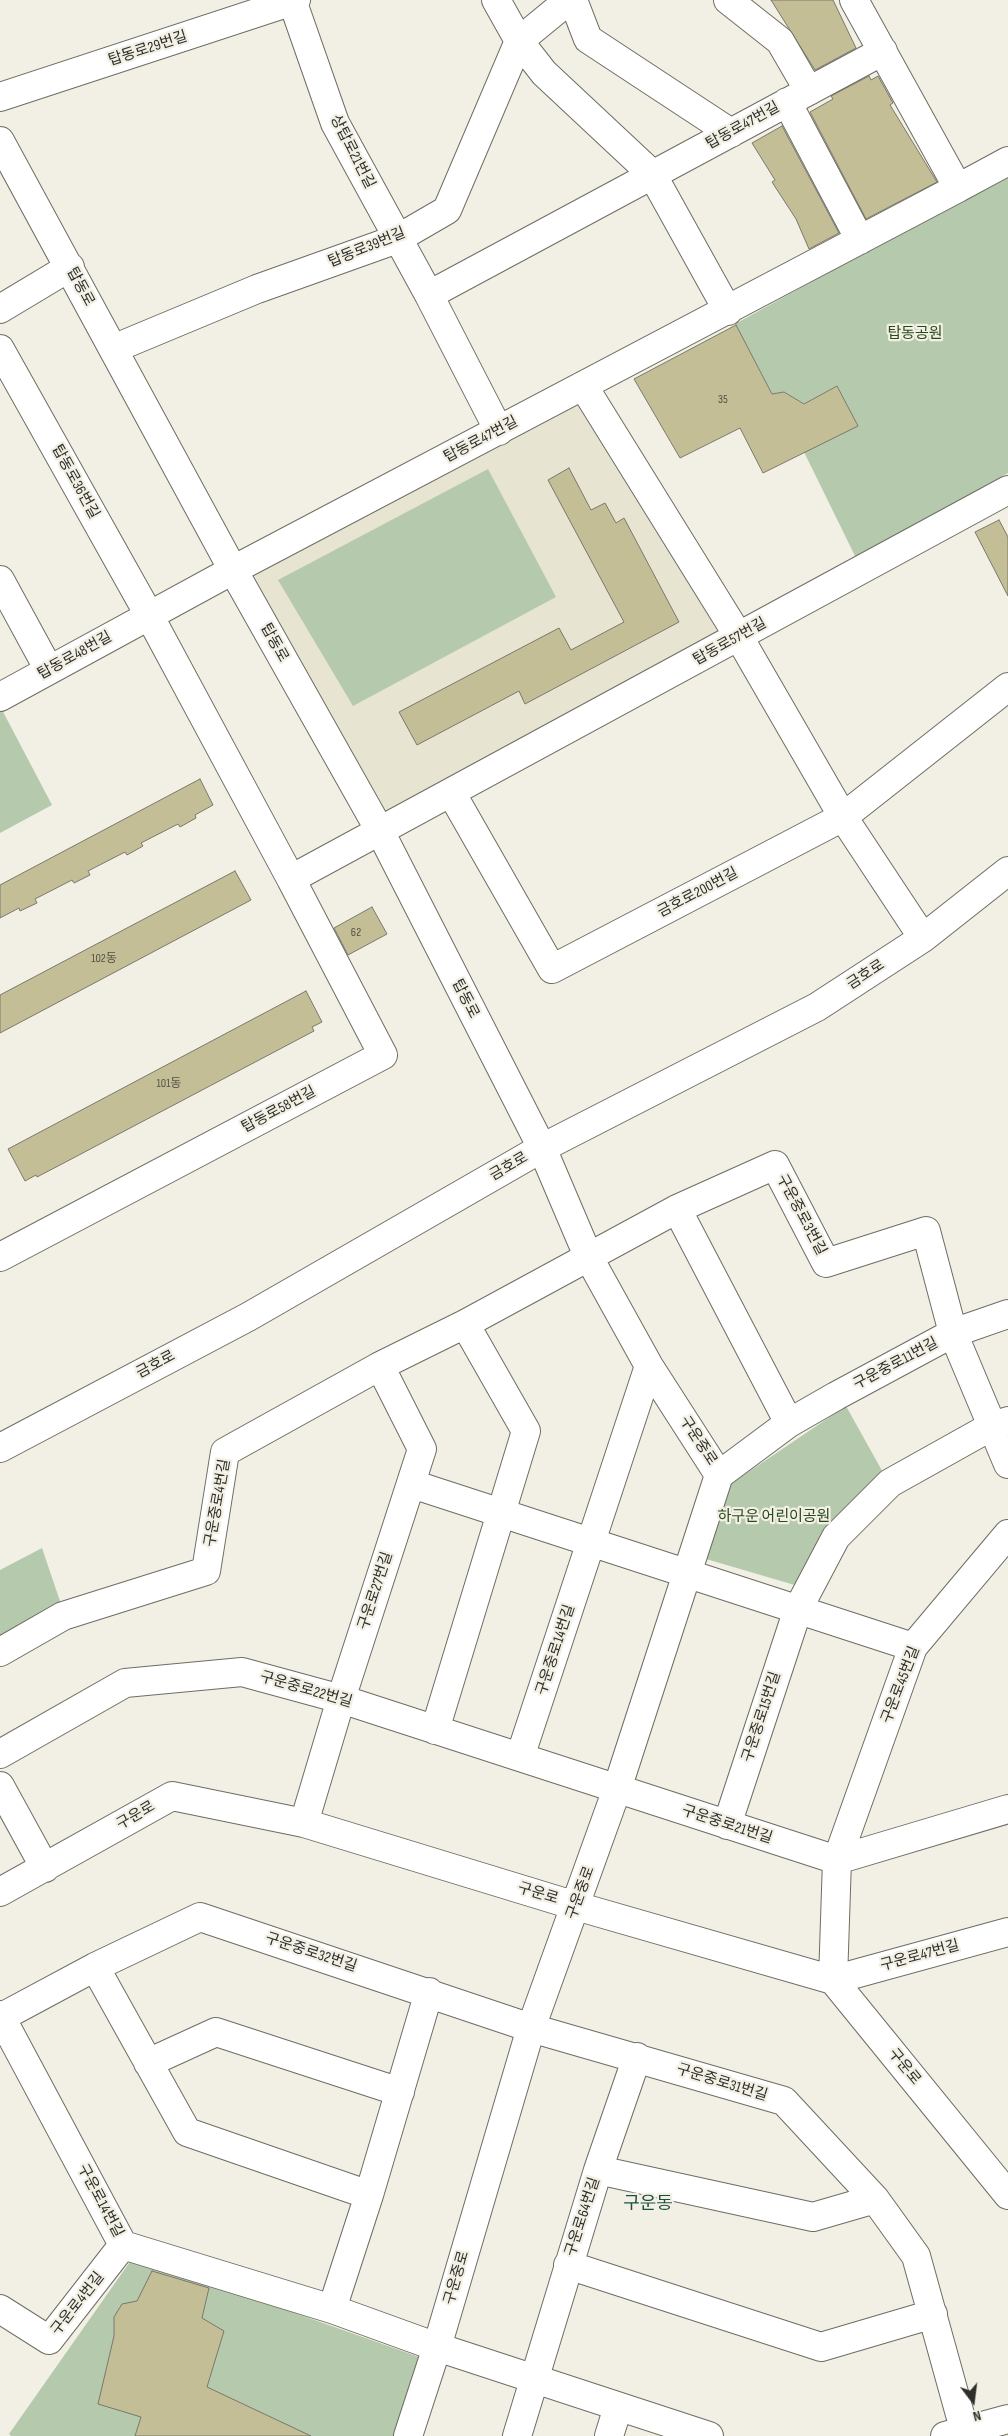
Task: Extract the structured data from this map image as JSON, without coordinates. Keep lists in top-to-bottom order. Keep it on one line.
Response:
{"streets":{"street":["탑동로29번길","탑동로47번길","상탑로21번길","탑동로39번길","탑동로","탑동로36번길","탑동로57번길","탑동로48번길","금호로200번길","금호로","탑동로58번길","구운중로3번길","구운중로11번길","구운중로","구운중로4번길","구운로27번길","구운중로14번길","구운로45번길","구운중로22번길","구운중로15번길","구운로","구운중로21번길","구운중로32번길","구운로47번길","구운중로31번길","구운로14번길","구운로64번길","구운로4번길"]},"crossings":[["탑동로29번길","상탑로21번길"],["탑동로47번길","상탑로21번길"],["탑동로47번길","탑동로"],["탑동로47번길","탑동로48번길"],["상탑로21번길","탑동로39번길"],["탑동로39번길","탑동로"],["탑동로","탑동로57번길"],["탑동로","탑동로48번길"],["탑동로","금호로"],["탑동로","구운중로"],["탑동로36번길","탑동로48번길"],["탑동로36번길","탑동로58번길"],["탑동로57번길","금호로200번길"],["탑동로48번길","탑동로58번길"],["금호로","구운중로"],["구운중로3번길","구운중로11번길"],["구운중로3번길","구운중로"],["구운중로3번길","구운중로4번길"],["구운중로11번길","구운중로"],["구운중로","구운중로4번길"],["구운중로","구운중로22번길"],["구운중로","구운로"],["구운중로","구운중로21번길"],["구운중로","구운중로32번길"],["구운중로","구운중로31번길"],["구운중로","구운로14번길"],["구운중로4번길","구운로27번길"],["구운로27번길","구운중로22번길"],["구운로27번길","구운로"],["구운중로14번길","구운중로22번길"],["구운로45번길","구운로"],["구운로45번길","구운중로21번길"],["구운로45번길","구운로47번길"],["구운중로22번길","구운중로21번길"],["구운중로15번길","구운중로21번길"],["구운로","구운로47번길"],["구운중로32번길","구운중로31번길"],["구운중로32번길","구운로14번길"],["구운중로31번길","구운로64번길"],["구운로14번길","구운로4번길"]],"districts":["구운동"],"parks":["탑동공원","하구운 어린이공원"],"house_numbers":["35","62","102동","101동"],"north":"bottom"}
